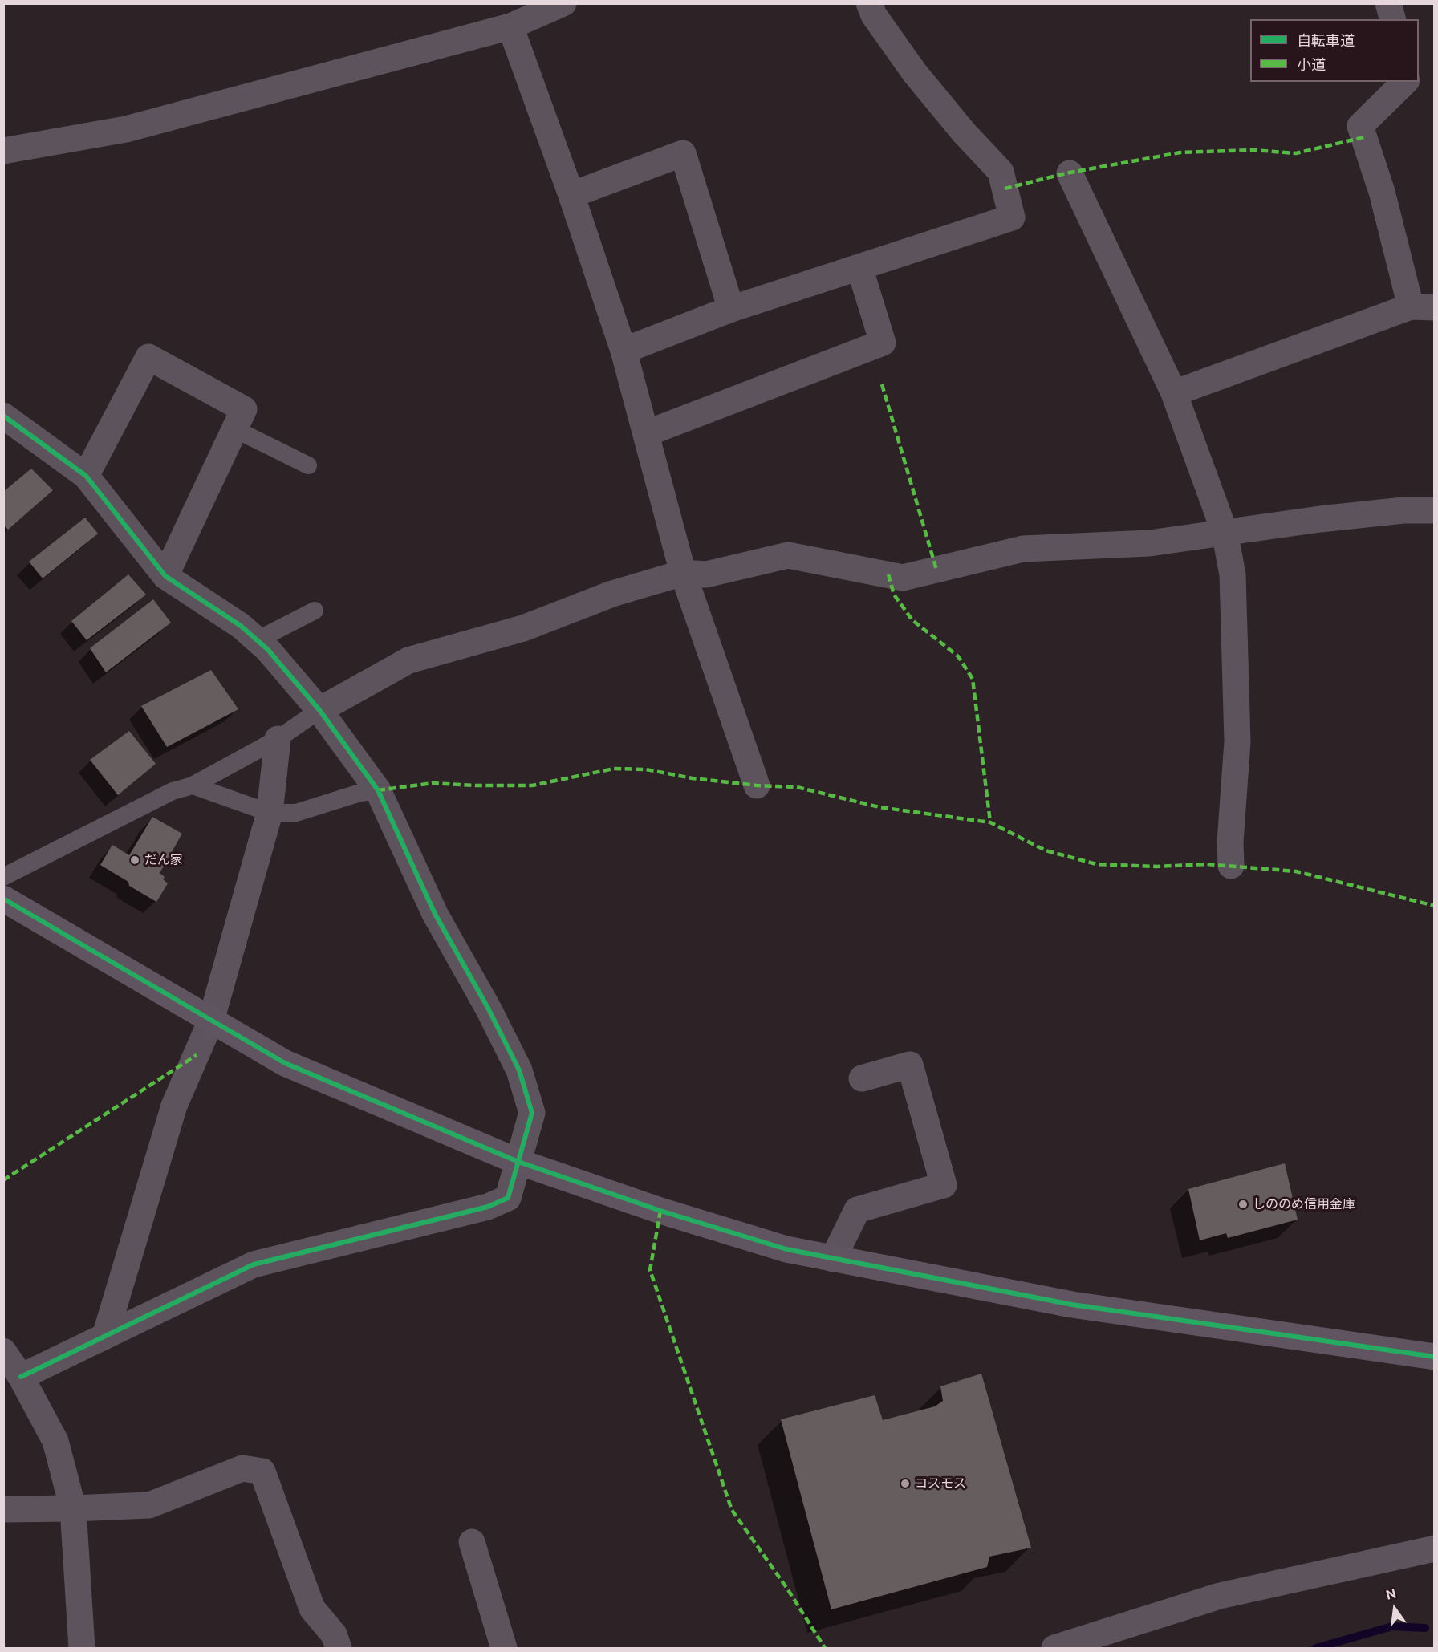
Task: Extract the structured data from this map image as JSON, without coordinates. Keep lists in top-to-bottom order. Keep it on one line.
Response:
{"places":["だん家","しののめ信用金庫","コスモス"],"legend":["自転車道","小道"],"north":"top"}
